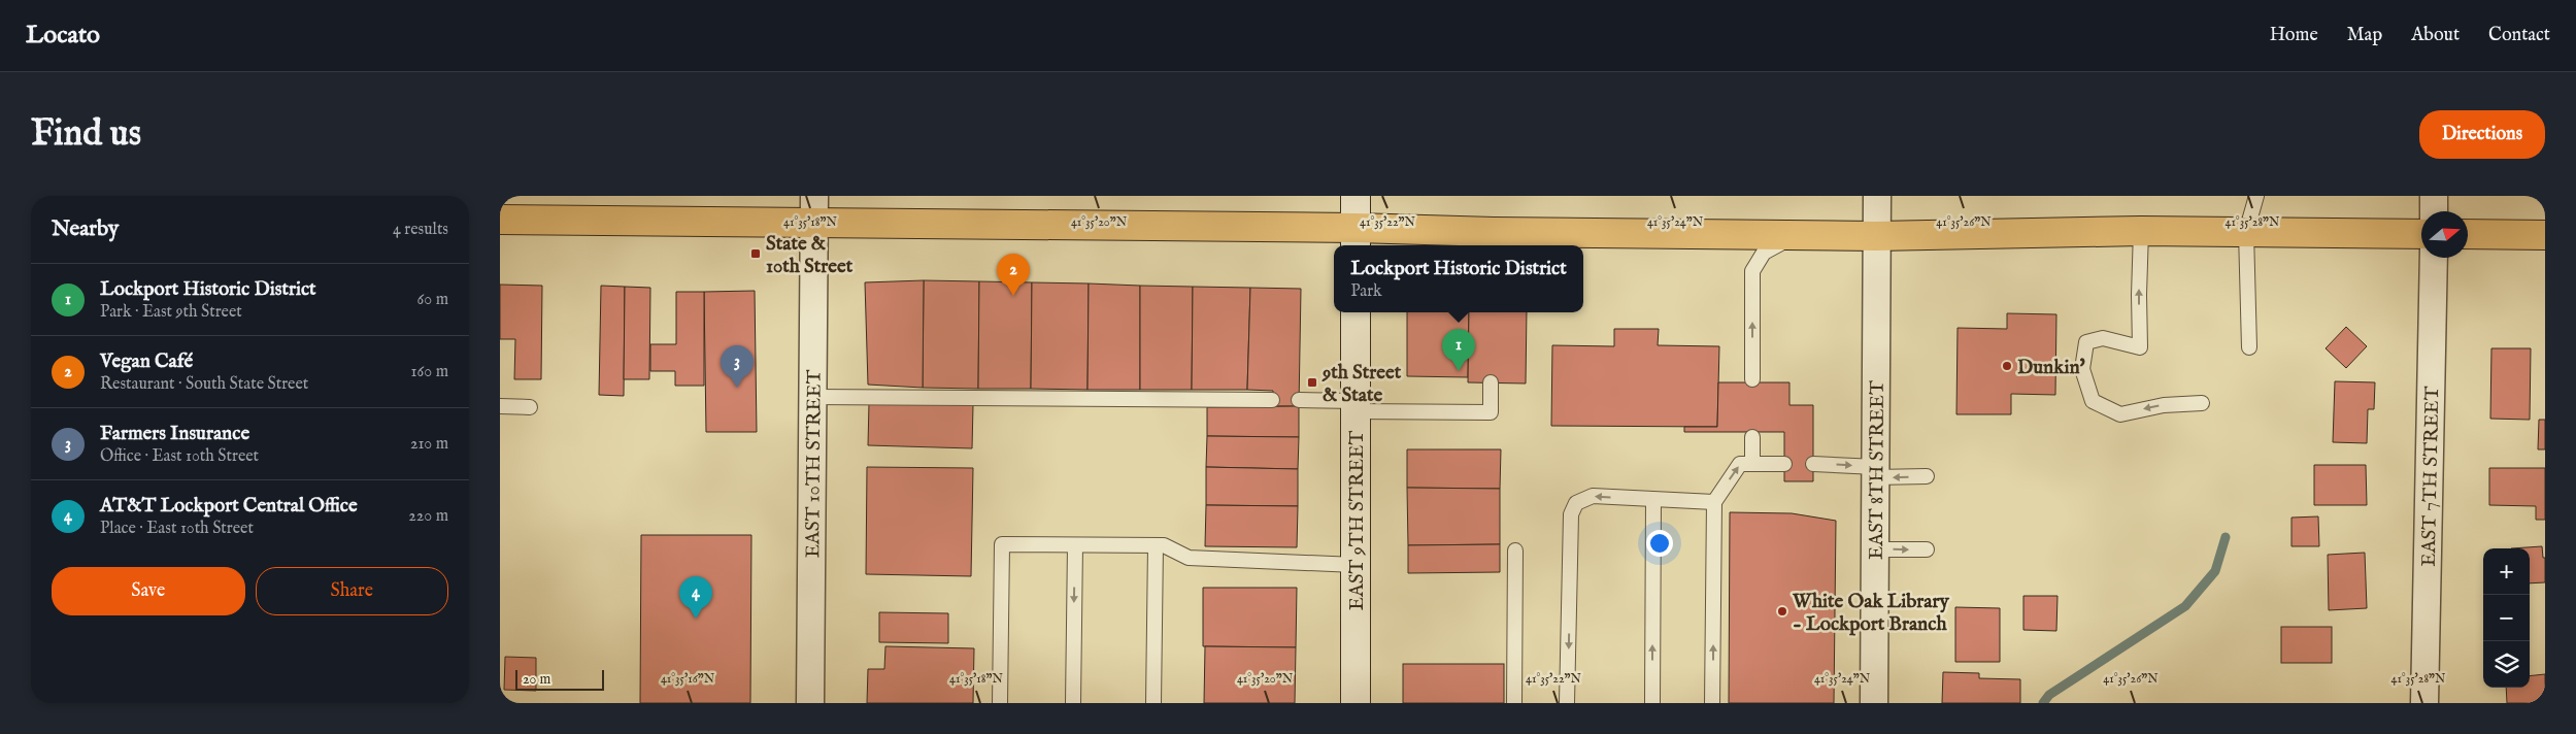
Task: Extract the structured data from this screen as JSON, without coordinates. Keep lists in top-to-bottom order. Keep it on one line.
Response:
{"streets":{"main road":["EAST 9TH STREET"],"street":["EAST 10TH STREET","EAST 8TH STREET","EAST 7TH STREET"]},"places":{"transit":["State & 10th Street","9th Street & State"],"other":["Dunkin'","White Oak Library - Lockport Branch"]},"scale_bar":"20 m","north":"right","page":{"header":"Locato","nav":["Home","Map","About","Contact"],"buttons":["Directions",["Save","Share"]],"title":"Find us","heading":["Nearby","4 results"],"popup":["Lockport Historic District","Park"],"pins":["2","1","3","4"],"list":[{"mark":"1","name":"Lockport Historic District","note":"Park · East 9th Street","value":"60 m"},{"mark":"2","name":"Vegan Café","note":"Restaurant · South State Street","value":"160 m"},{"mark":"3","name":"Farmers Insurance","note":"Office · East 10th Street","value":"210 m"},{"mark":"4","name":"AT&T Lockport Central Office","note":"Place · East 10th Street","value":"220 m"}],"map_buttons":["+","−"],"scale":"20 m"},"coordinates":["41°35'18\"N","41°35'20\"N","41°35'22\"N","41°35'24\"N","41°35'26\"N","41°35'28\"N","41°35'16\"N"]}
